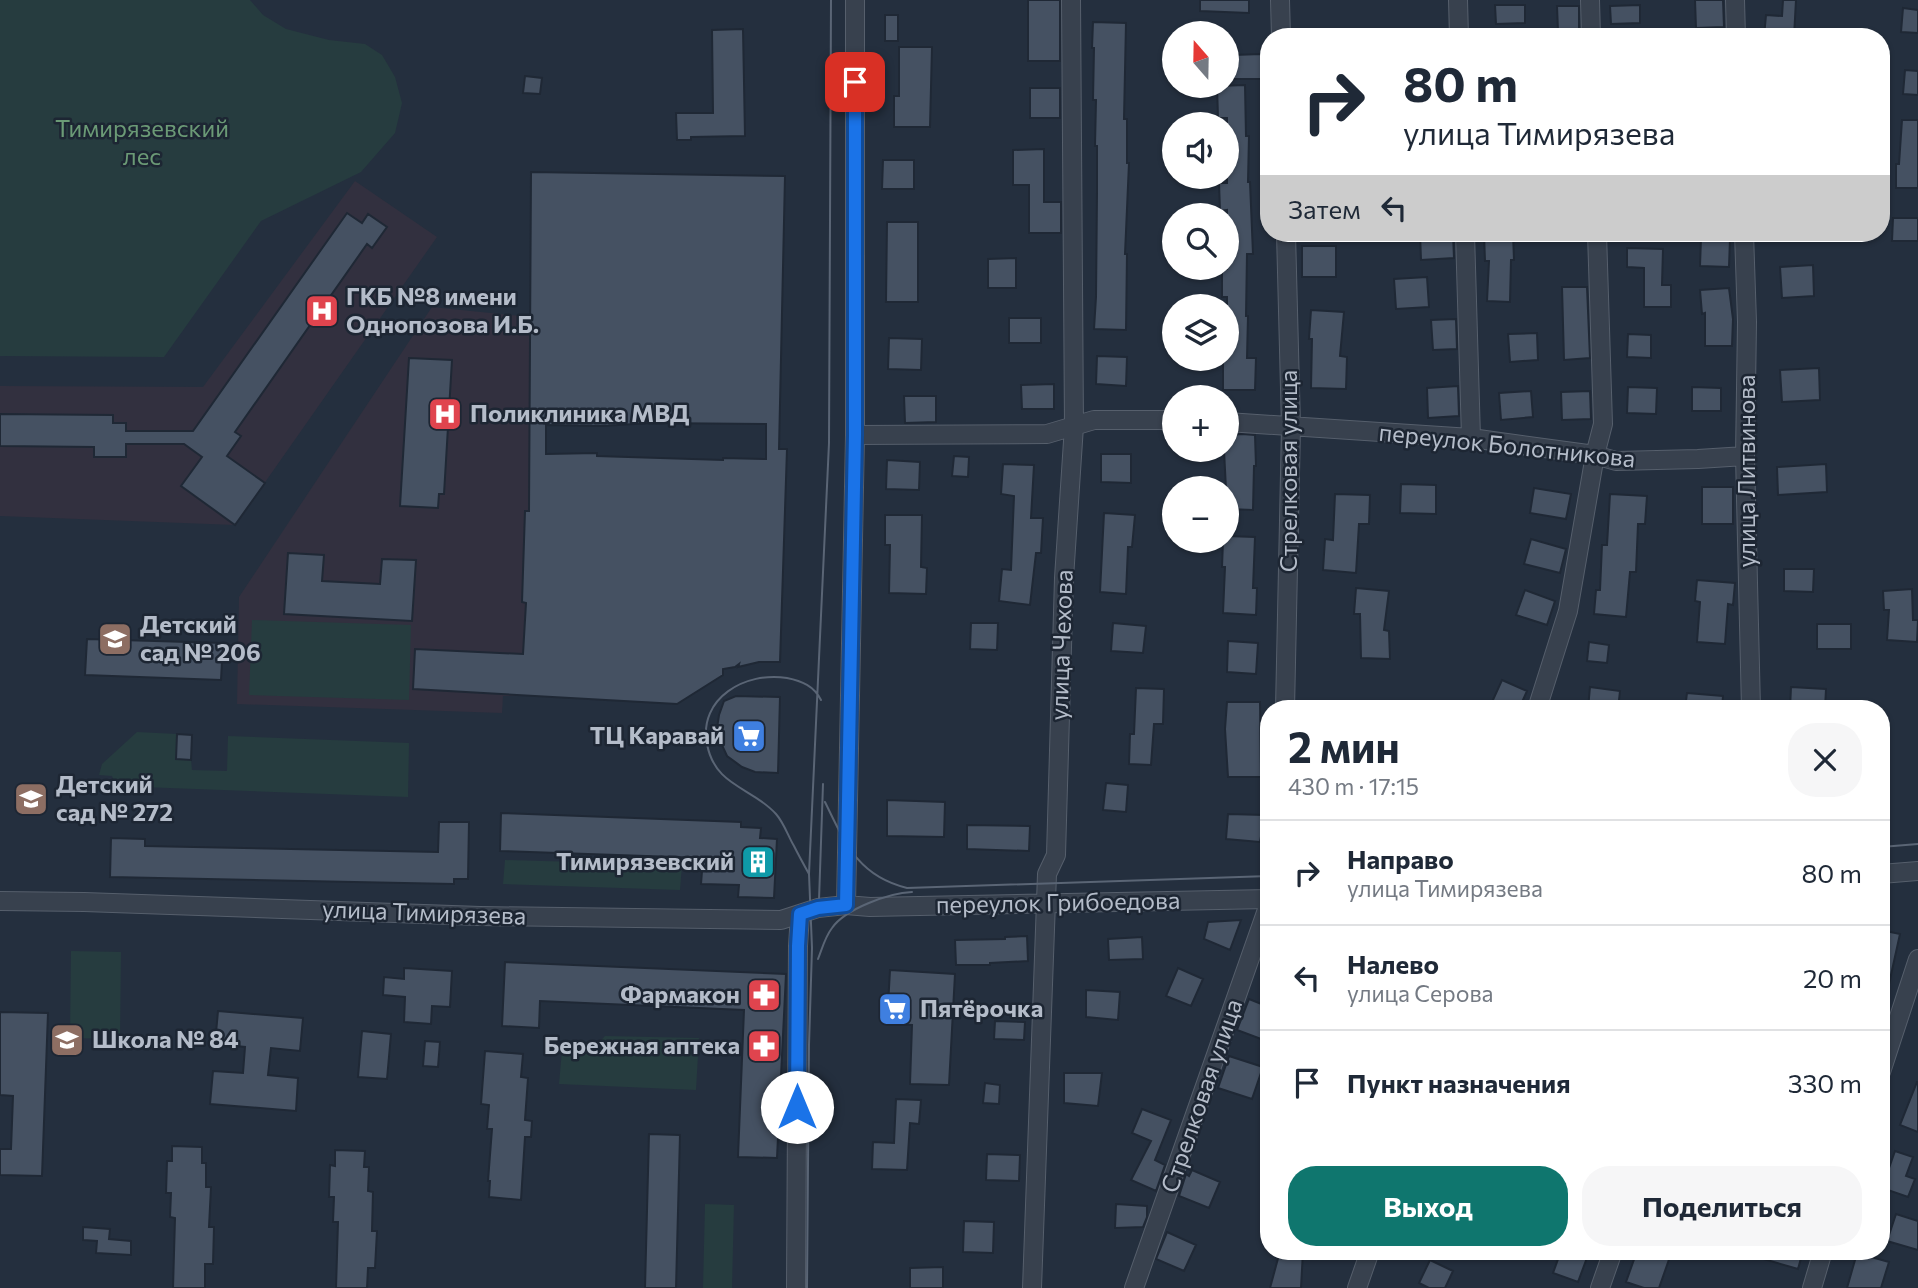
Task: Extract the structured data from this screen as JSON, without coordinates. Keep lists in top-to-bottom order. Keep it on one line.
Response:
{"streets":{"street":["переулок Болотникова","Стрелковая улица","улица Литвинова","улица Чехова","переулок Грибоедова","улица Тимирязева"]},"crossings":[["переулок Болотникова","Стрелковая улица"],["переулок Болотникова","улица Литвинова"],["улица Чехова","переулок Грибоедова"],["переулок Грибоедова","улица Тимирязева"]],"parks":["Тимирязевский лес"],"places":{"hospital":["ГКБ №8 имени Однопозова И.Б.","Поликлиника МВД"],"school or university":["Детский сад № 206","Детский сад № 272","Школа № 84"],"supermarket":["ТЦ Каравай","Пятёрочка"],"building":["Тимирязевский"],"pharmacy":["Фармакон","Бережная аптека"]},"north":"top","page":{"map_buttons":["+","−"],"turn":["80 m","улица Тимирязева"],"then":"Затем","heading":["2 мин","430 m · 17:15"],"list":[{"name":"Направо","note":"улица Тимирязева","value":"80 m"},{"name":"Налево","note":"улица Серова","value":"20 m"},{"name":"Пункт назначения","value":"330 m"}],"buttons":["Выход","Поделиться"]}}
